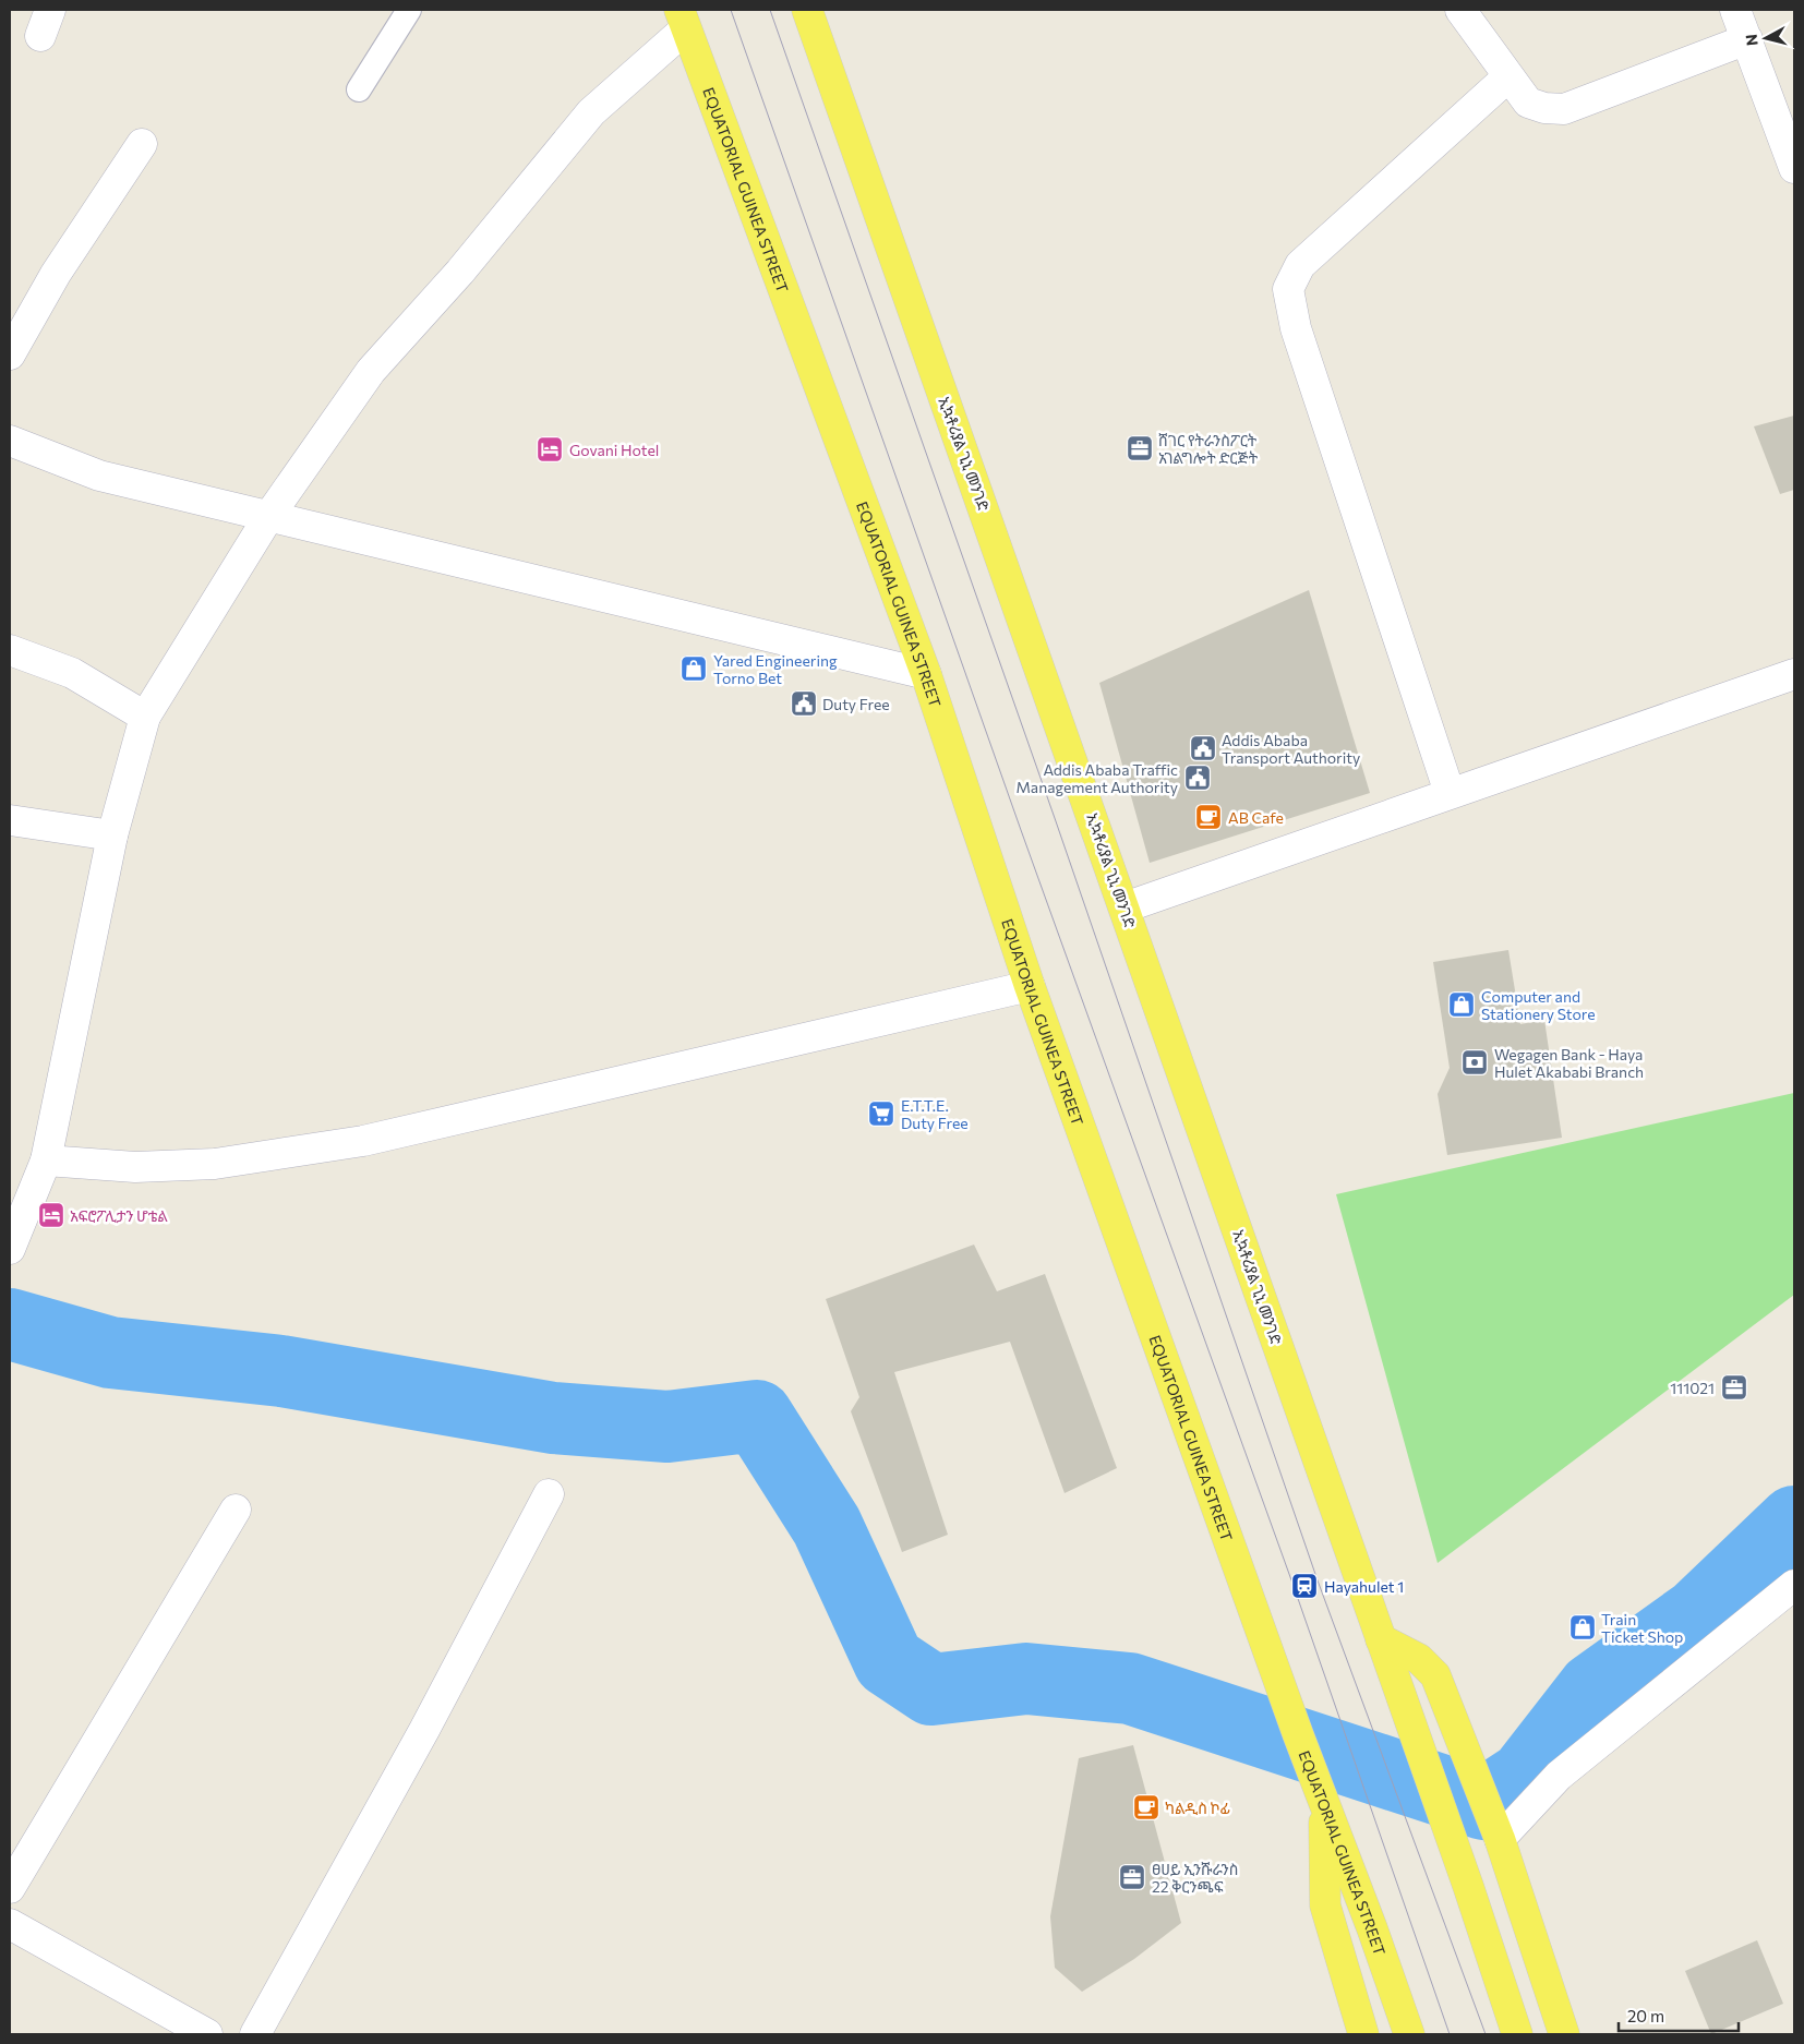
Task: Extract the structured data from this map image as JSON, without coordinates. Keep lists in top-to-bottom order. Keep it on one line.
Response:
{"streets":{"main road":["EQUATORIAL GUINEA STREET","ኢኳቶሪያል ጊኒ መንገድ"]},"places":{"office":["ሸገር የትራንስፖርት አገልግሎት ድርጅት","111021","ፀሀይ ኢንሹራንስ 22 ቅርንጫፍ"],"hotel":["Govani Hotel","አፍሮፖሊታን ሆቴል"],"shop":["Yared Engineering Torno Bet","Computer and Stationery Store","Train Ticket Shop"],"public building":["Duty Free","Addis Ababa Transport Authority","Addis Ababa Traffic Management Authority"],"cafe":["AB Cafe","ካልዲስ ኮፊ"],"bank":["Wegagen Bank - Haya Hulet Akababi Branch"],"supermarket":["E.T.T.E. Duty Free"],"station":["Hayahulet 1"]},"scale_bar":"20 m","north":"left"}
